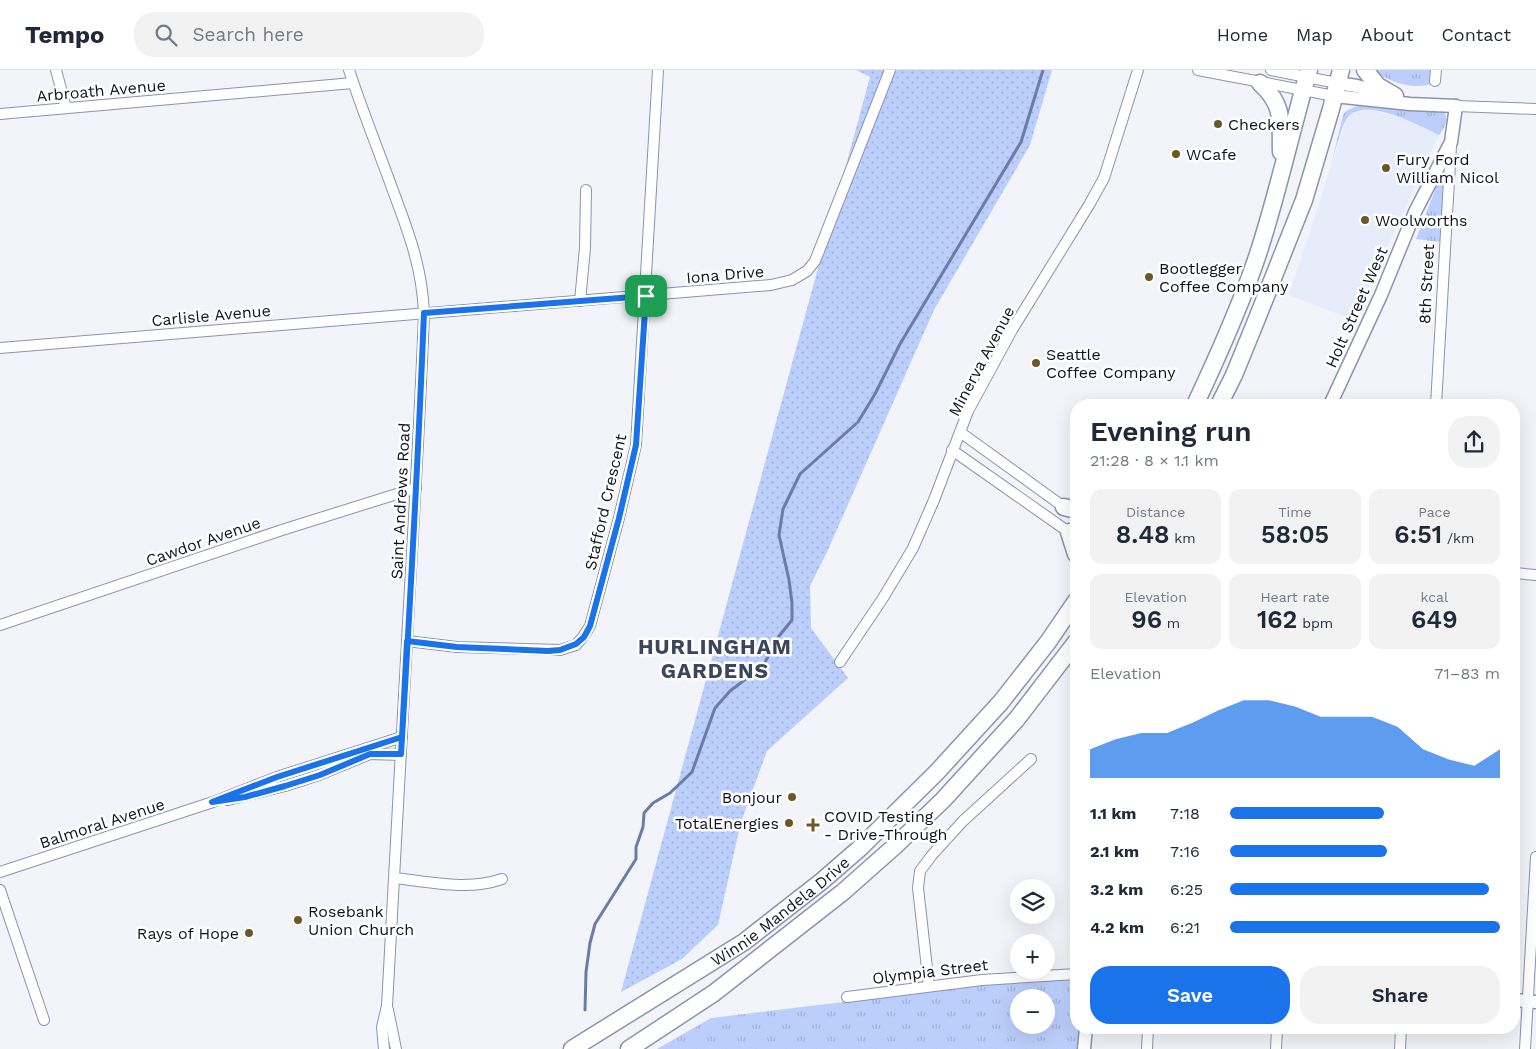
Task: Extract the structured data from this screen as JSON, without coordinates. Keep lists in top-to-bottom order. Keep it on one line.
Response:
{"streets":{"main road":["Winnie Mandela Drive"],"street":["Arbroath Avenue","Iona Drive","8th Street","Holt Street West","Carlisle Avenue","Minerva Avenue","Saint Andrews Road","Stafford Crescent","Cawdor Avenue","Balmoral Avenue","Olympia Street"]},"crossings":[["Arbroath Avenue","Saint Andrews Road"],["Iona Drive","Carlisle Avenue"],["Iona Drive","Saint Andrews Road"],["Iona Drive","Stafford Crescent"],["8th Street","Holt Street West"],["Carlisle Avenue","Saint Andrews Road"],["Saint Andrews Road","Stafford Crescent"],["Saint Andrews Road","Cawdor Avenue"],["Saint Andrews Road","Balmoral Avenue"]],"districts":["HURLINGHAM GARDENS"],"places":{"other":["Checkers","WCafe","Fury Ford William Nicol","Woolworths","Bootlegger Coffee Company","Seattle Coffee Company","Bonjour","TotalEnergies","Rosebank Union Church","Rays of Hope"],"health":["COVID Testing - Drive-Through"]},"page":{"header":"Tempo","search":"Search here","nav":["Home","Map","About","Contact"],"heading":["Evening run","21:28 · 8 × 1.1 km"],"stats":[["Distance","8.48 km"],["Time","58:05"],["Pace","6:51 /km"],["Elevation","96 m"],["Heart rate","162 bpm"],["kcal","649"]],"chart":["Elevation","71–83 m"],"list":[{"name":"1.1 km","note":"7:18"},{"name":"2.1 km","note":"7:16"},{"name":"3.2 km","note":"6:25"},{"name":"4.2 km","note":"6:21"}],"map_buttons":["+","−"],"buttons":["Save","Share"]}}
